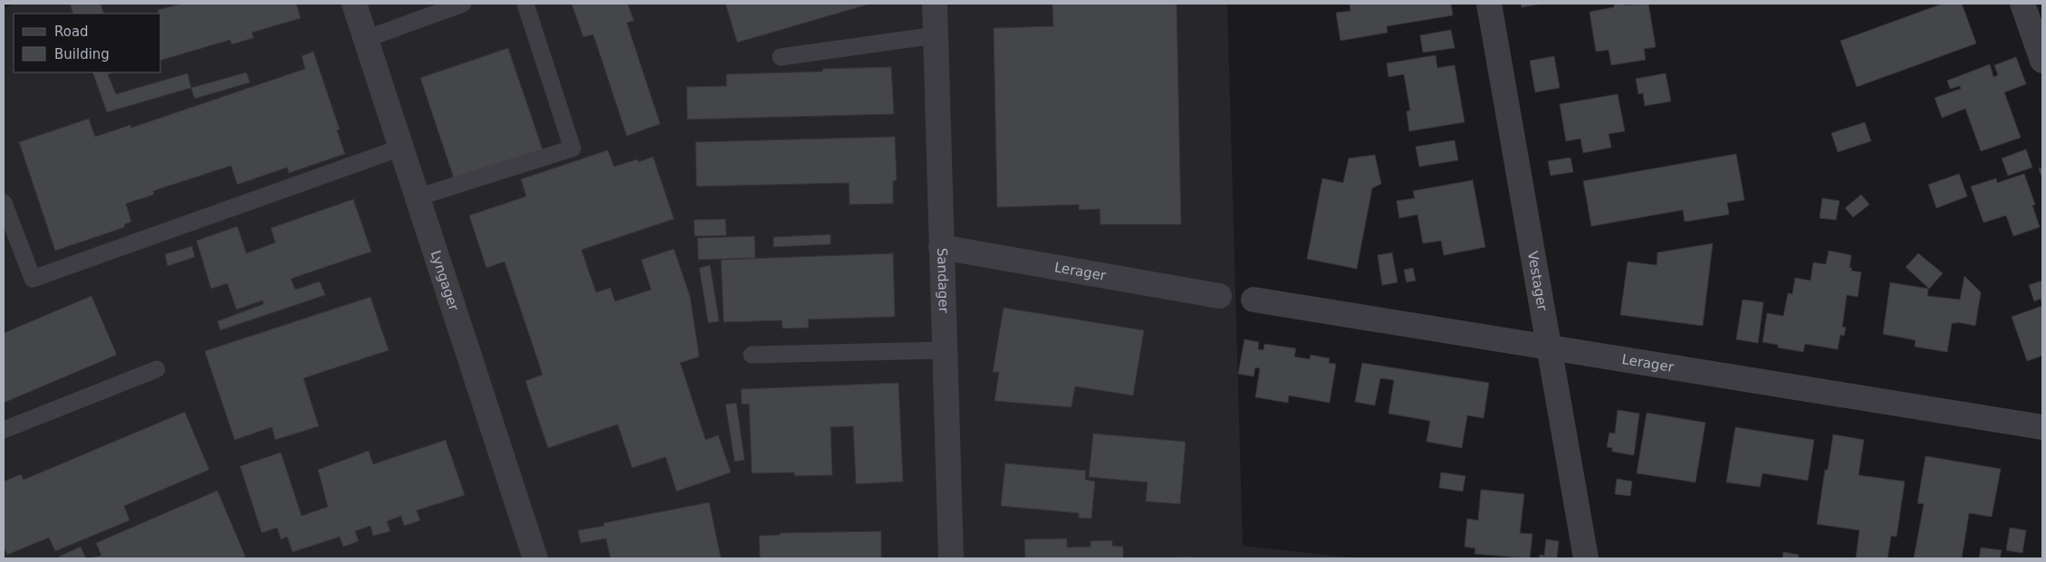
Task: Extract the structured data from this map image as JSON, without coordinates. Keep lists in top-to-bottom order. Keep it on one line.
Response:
{"streets":{"street":["Lerager","Lyngager","Sandager","Vestager"]},"crossings":[["Lerager","Sandager"],["Lerager","Vestager"]],"legend":["Road","Building"]}
